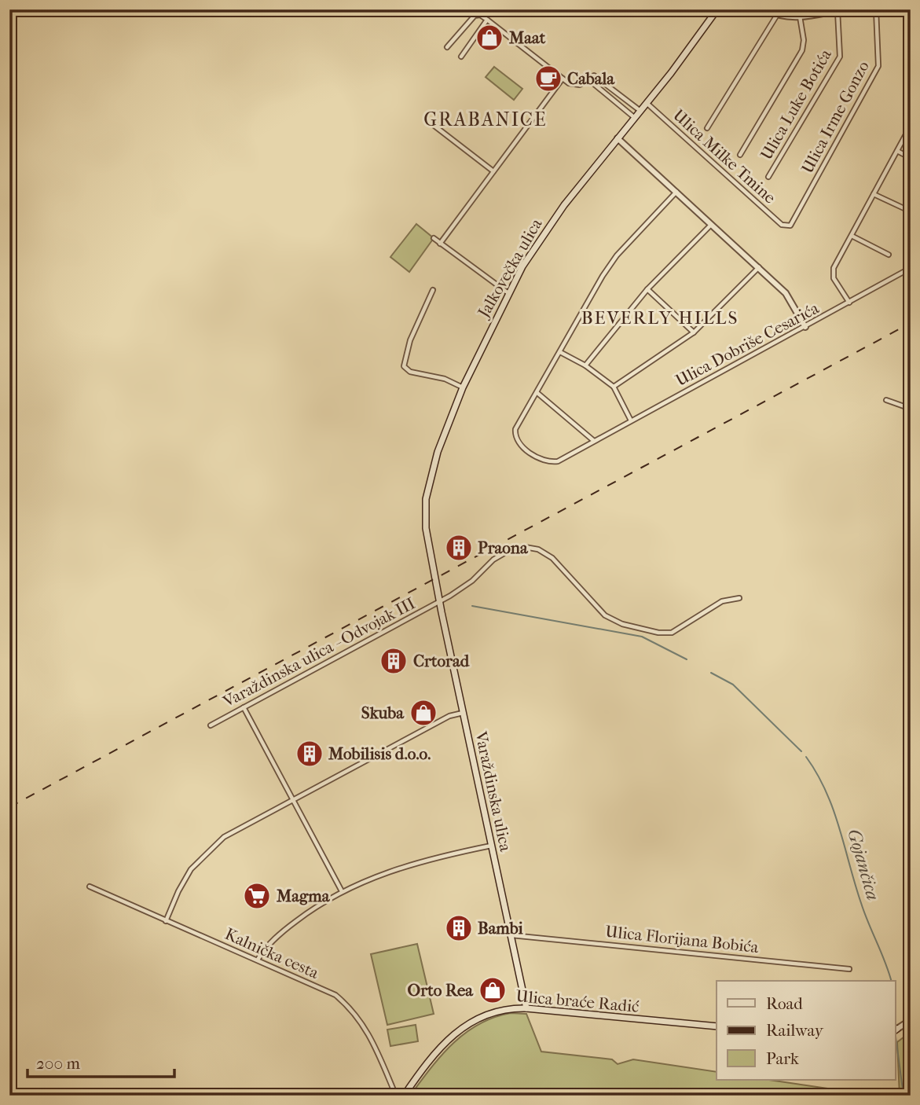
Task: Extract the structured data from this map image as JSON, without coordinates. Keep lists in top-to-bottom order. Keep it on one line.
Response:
{"streets":{"main road":["Jalkovečka ulica","Varaždinska ulica","Ulica braće Radić"],"street":["Ulica Luke Botića","Ulica Irme Gonzo","Ulica Milke Tmine","Ulica Dobriše Cesarića","Varaždinska ulica - Odvojak III","Ulica Florijana Bobića","Kalnička cesta"]},"crossings":[["Ulica Irme Gonzo","Ulica Milke Tmine"],["Ulica Milke Tmine","Jalkovečka ulica"],["Jalkovečka ulica","Varaždinska ulica"],["Varaždinska ulica - Odvojak III","Varaždinska ulica"],["Varaždinska ulica","Ulica Florijana Bobića"],["Varaždinska ulica","Ulica braće Radić"]],"districts":["GRABANICE","BEVERLY HILLS"],"water":["Gojančica"],"places":{"shop":["Maat","Skuba","Orto Rea"],"cafe":["Cabala"],"building":["Praona","Crtorad","Mobilisis d.o.o.","Bambi"],"supermarket":["Magma"]},"legend":["Road","Railway","Park"],"scale_bar":"200 m"}
